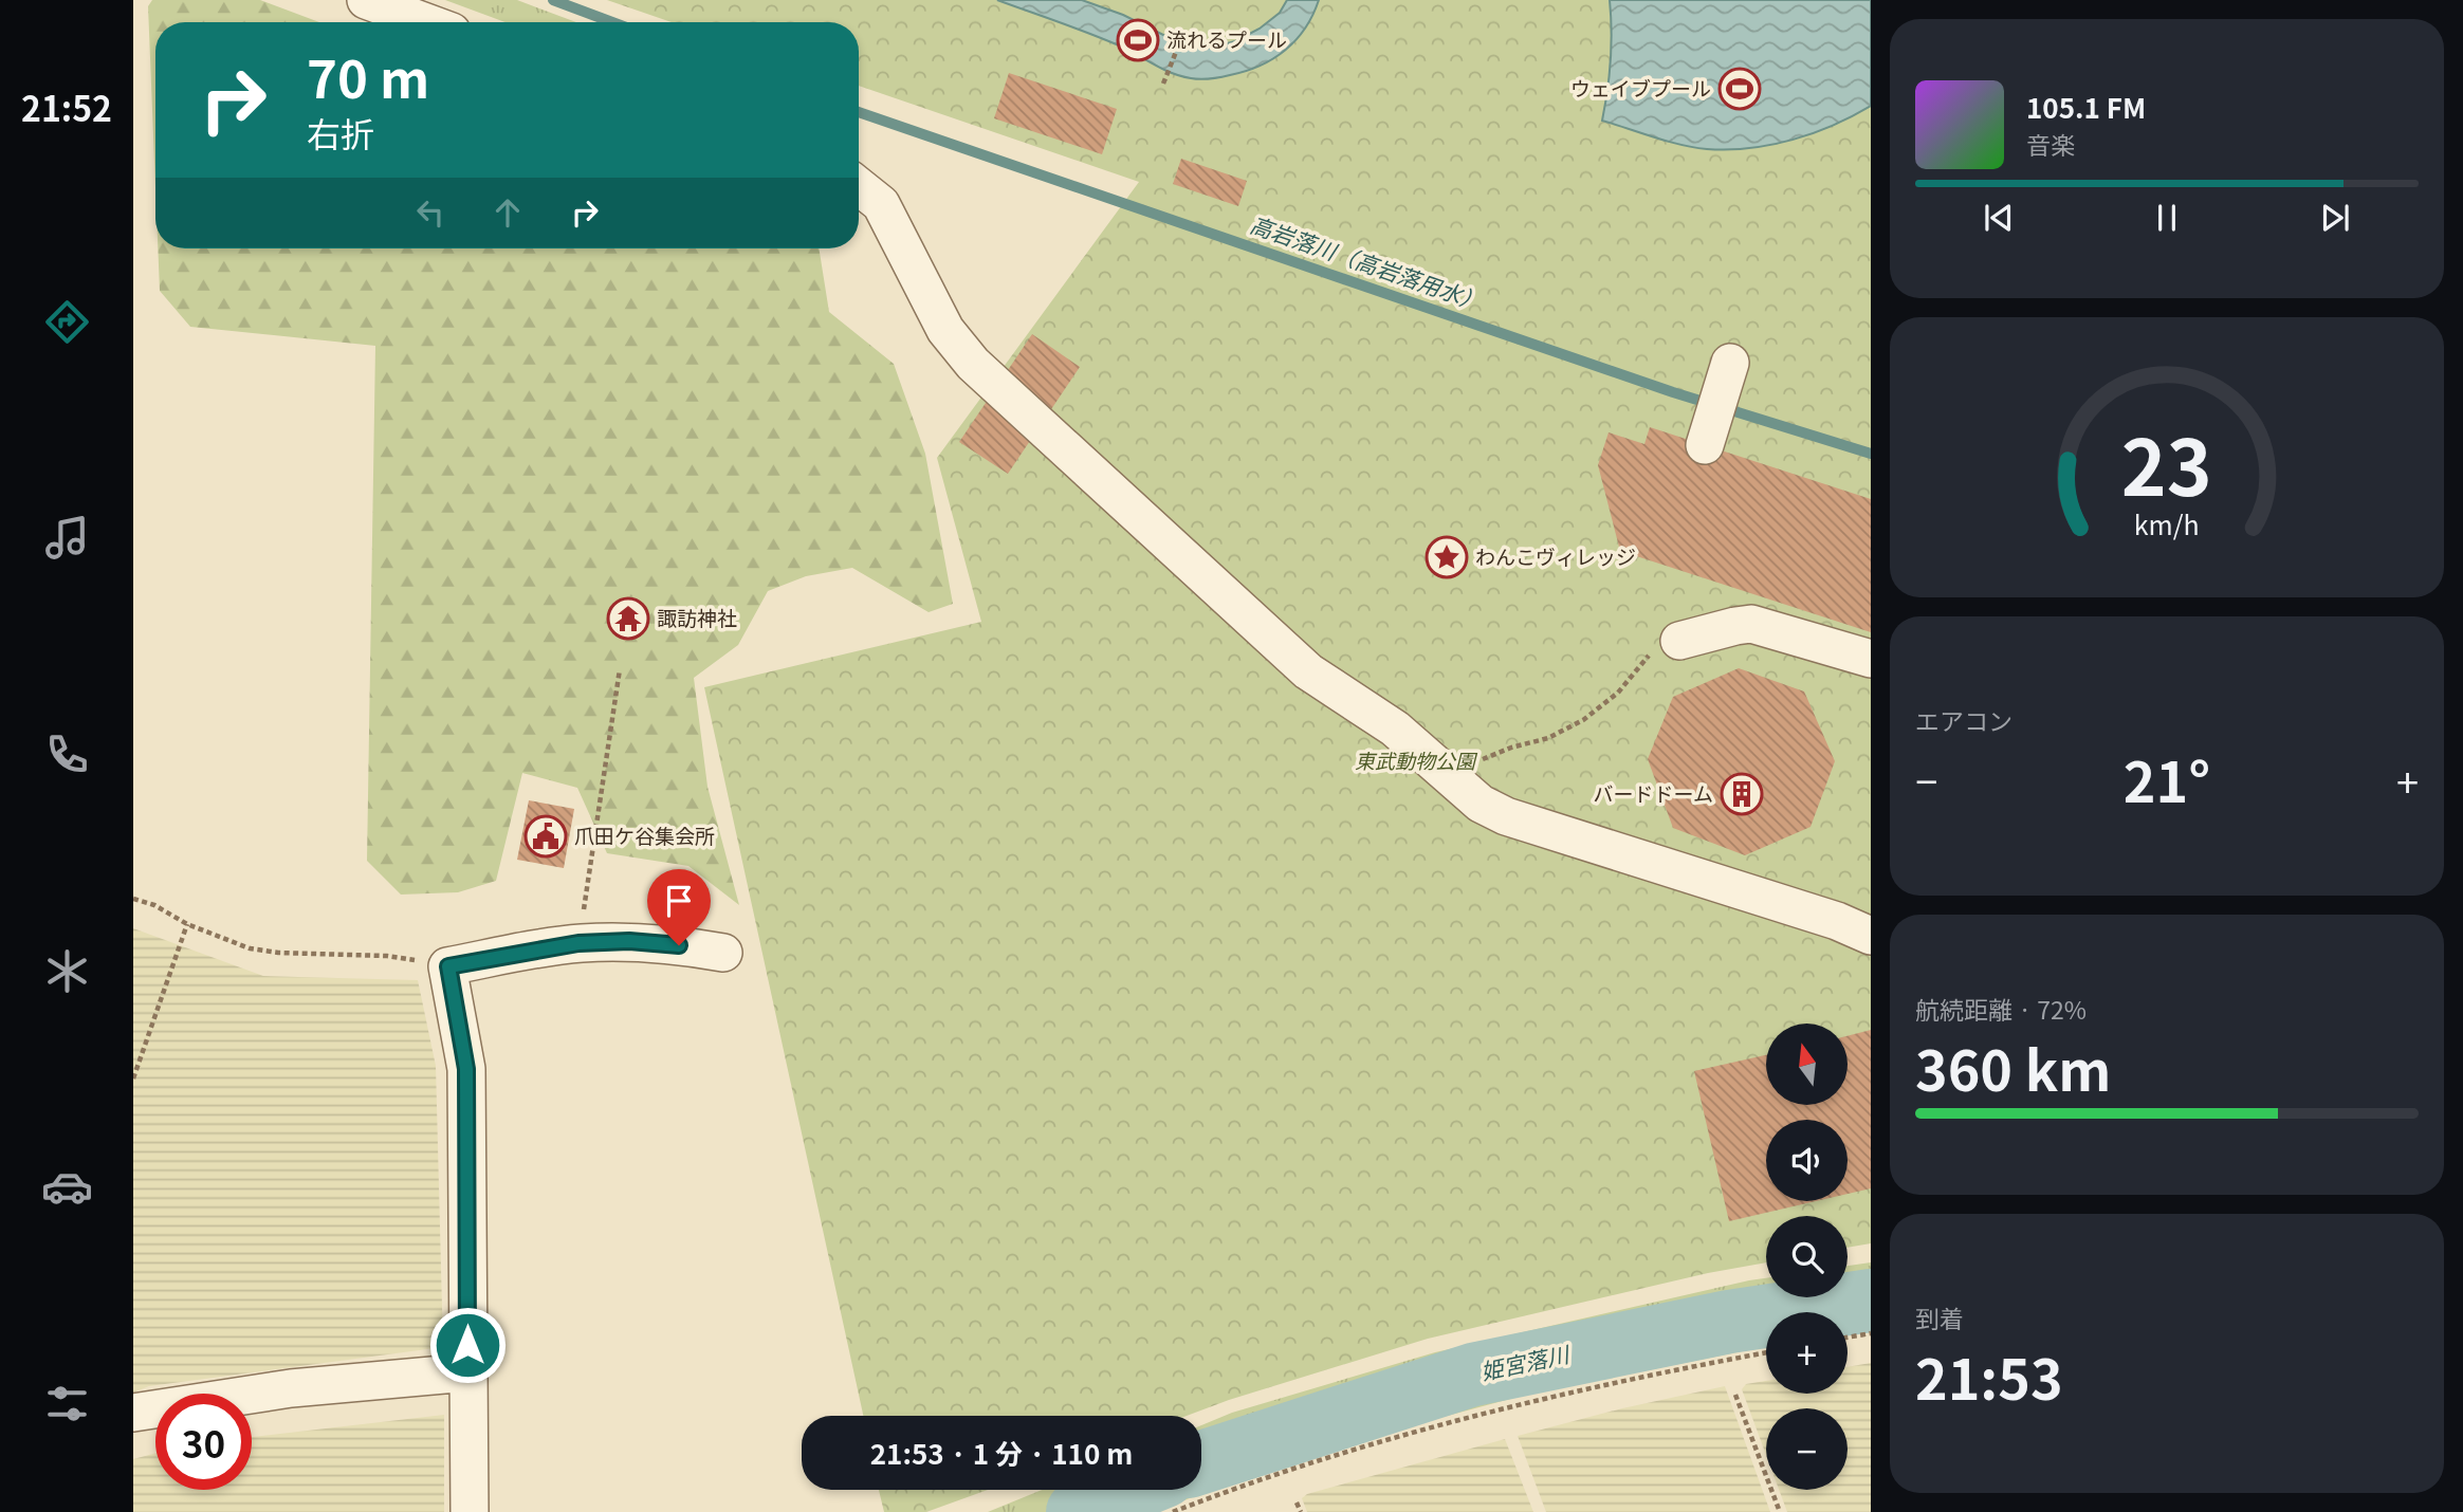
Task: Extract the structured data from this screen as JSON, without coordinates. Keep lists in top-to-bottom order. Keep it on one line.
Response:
{"water":["高岩落川（高岩落用水）","姫宮落川"],"parks":["東武動物公園"],"places":{"sports":["流れるプール","ウェイブプール"],"place":["わんこヴィレッジ"],"temple":["諏訪神社"],"building":["バードドーム"],"public building":["爪田ケ谷集会所"]},"north":"top","page":{"tabs":"21:52","turn":["70 m","右折"],"song":["105.1 FM","音楽"],"tile":["エアコン",["航続距離 · 72%","360 km"],["到着","21:53"]],"heat":["−","21°","+"],"map_buttons":["+","−"],"limit":"30","trip":"21:53 · 1 分 · 110 m","gauge":["23","km/h"]}}
